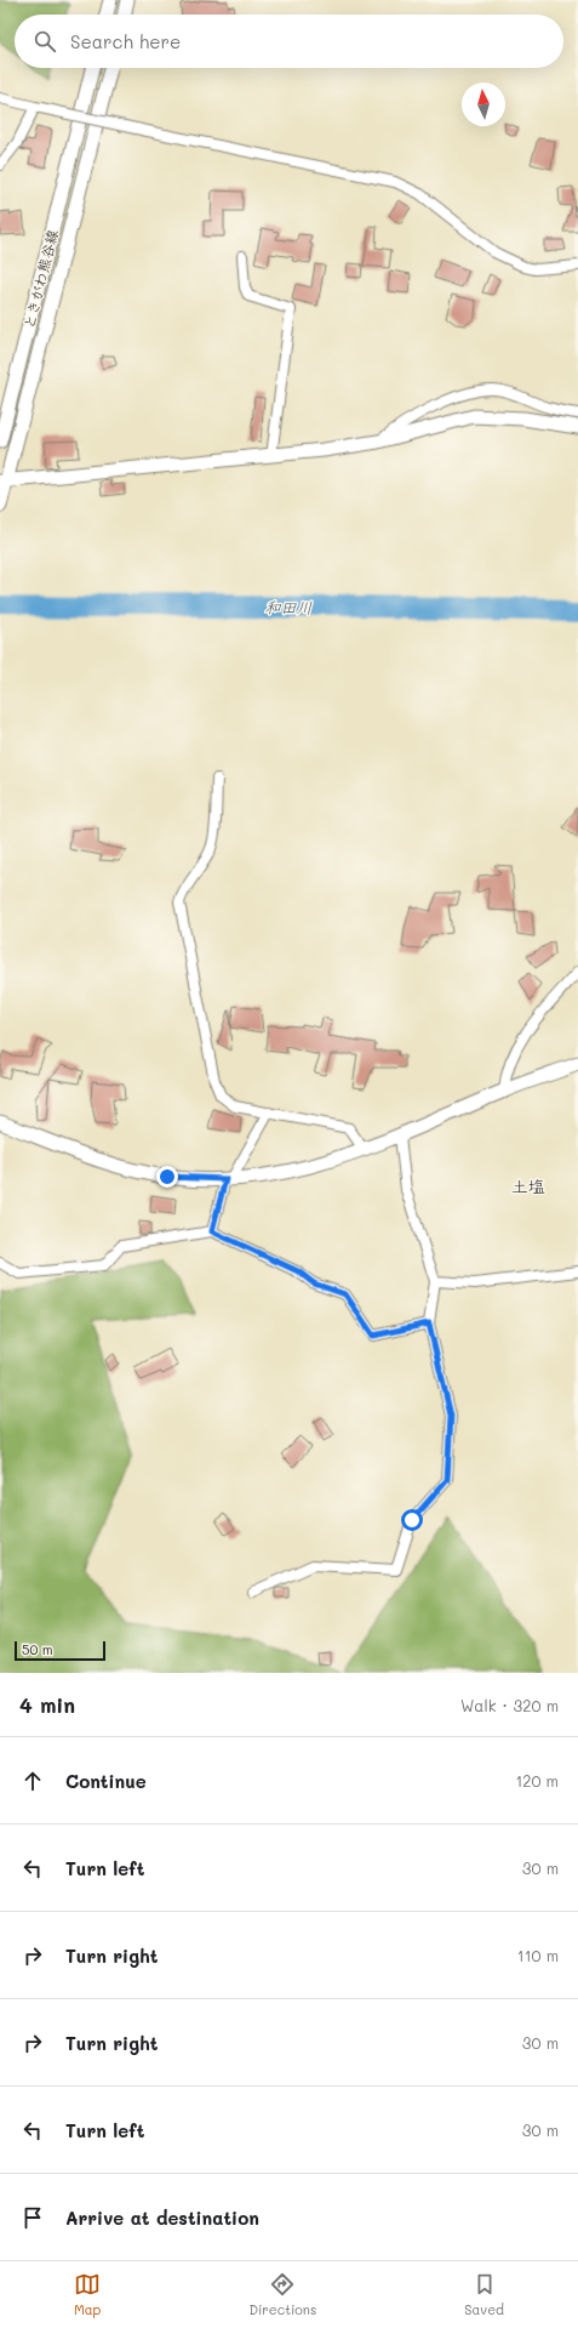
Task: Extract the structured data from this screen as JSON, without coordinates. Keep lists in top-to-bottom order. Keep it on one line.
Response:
{"streets":{"street":["ときがわ熊谷線"]},"districts":["土塩"],"water":["和田川"],"scale_bar":"50 m","north":"top","page":{"search":"Search here","scale":"50 m","heading":["4 min","Walk · 320 m"],"list":[["Continue","120 m"],["Turn left","30 m"],["Turn right","110 m"],["Turn right","30 m"],["Turn left","30 m"],"Arrive at destination"],"nav":["Map","Directions","Saved"]}}
